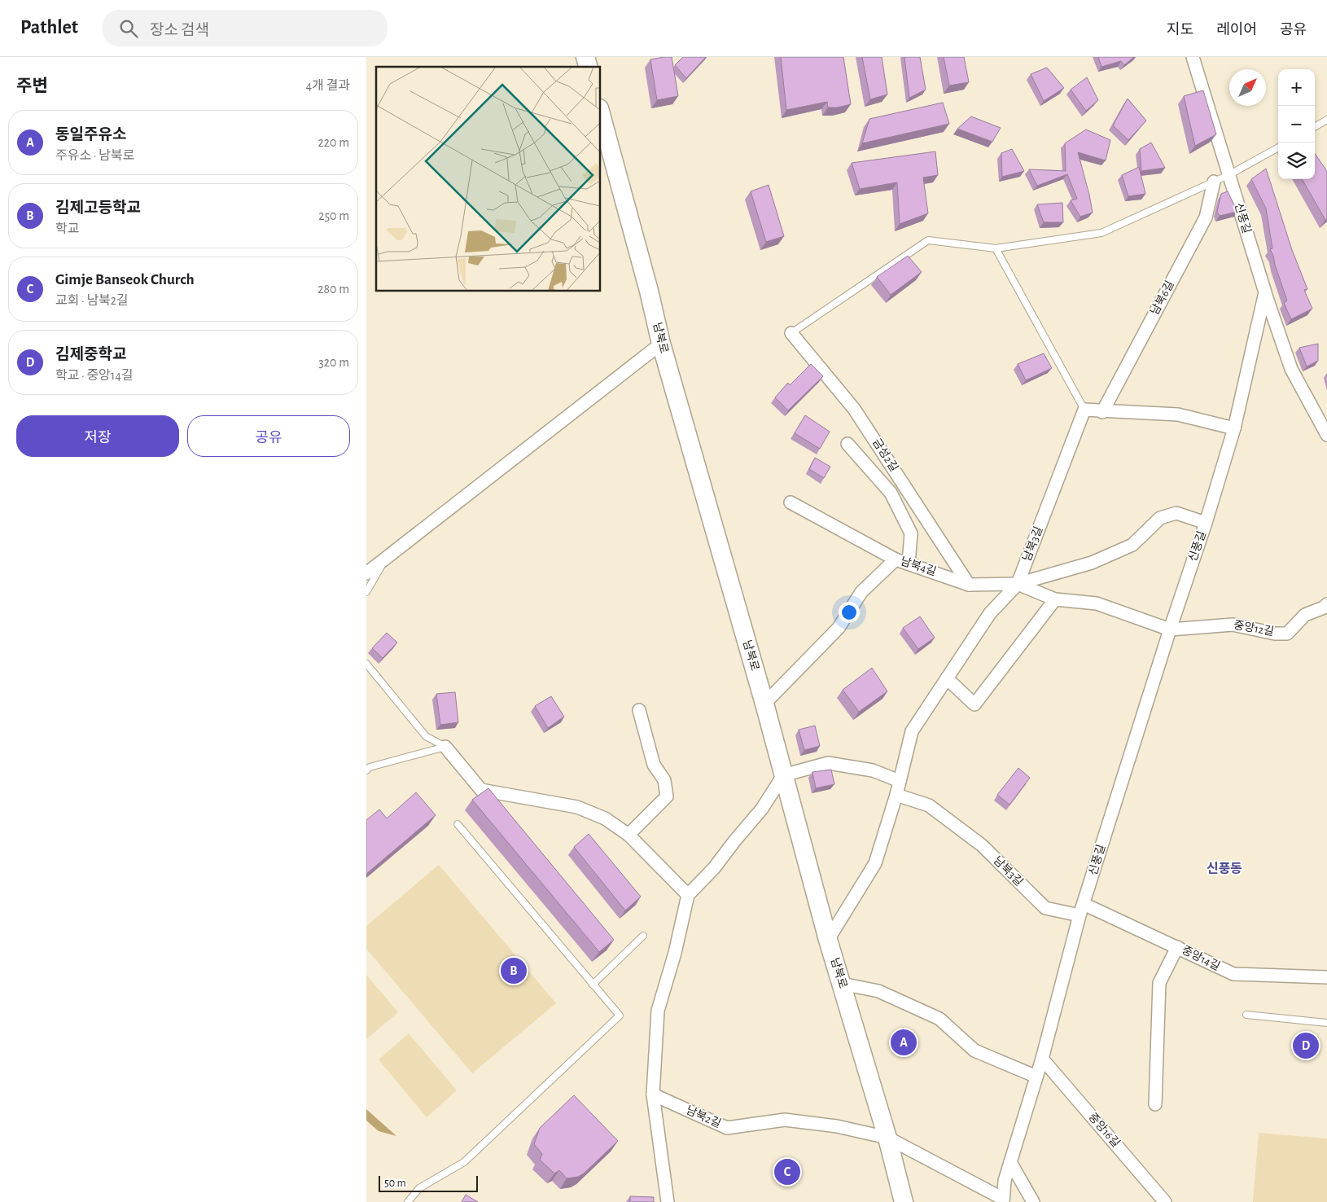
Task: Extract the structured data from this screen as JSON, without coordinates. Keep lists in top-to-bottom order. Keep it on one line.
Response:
{"streets":{"main road":["남북로"],"street":["신풍길","남북6길","금성2길","남북3길","남북4길","중앙12길","중앙14길","남북2길","중앙16길"]},"crossings":[["신풍길","남북3길"],["신풍길","남북4길"],["신풍길","중앙12길"],["신풍길","중앙14길"],["신풍길","남북2길"],["신풍길","중앙16길"],["남북로","남북3길"],["남북로","남북2길"],["금성2길","남북4길"],["남북3길","남북4길"],["남북3길","중앙14길"],["남북4길","중앙12길"]],"districts":["신풍동"],"scale_bar":"50 m","north":"top right","page":{"header":"Pathlet","search":"장소 검색","nav":["지도","레이어","공유"],"heading":["주변","4개 결과"],"map_buttons":["+","−"],"list":[{"mark":"A","name":"동일주유소","note":"주유소 · 남북로","value":"220 m"},{"mark":"B","name":"김제고등학교","note":"학교","value":"250 m"},{"mark":"C","name":"Gimje Banseok Church","note":"교회 · 남북2길","value":"280 m"},{"mark":"D","name":"김제중학교","note":"학교 · 중앙14길","value":"320 m"}],"buttons":["저장","공유"],"pins":["B","A","D","C"],"scale":"50 m"}}
